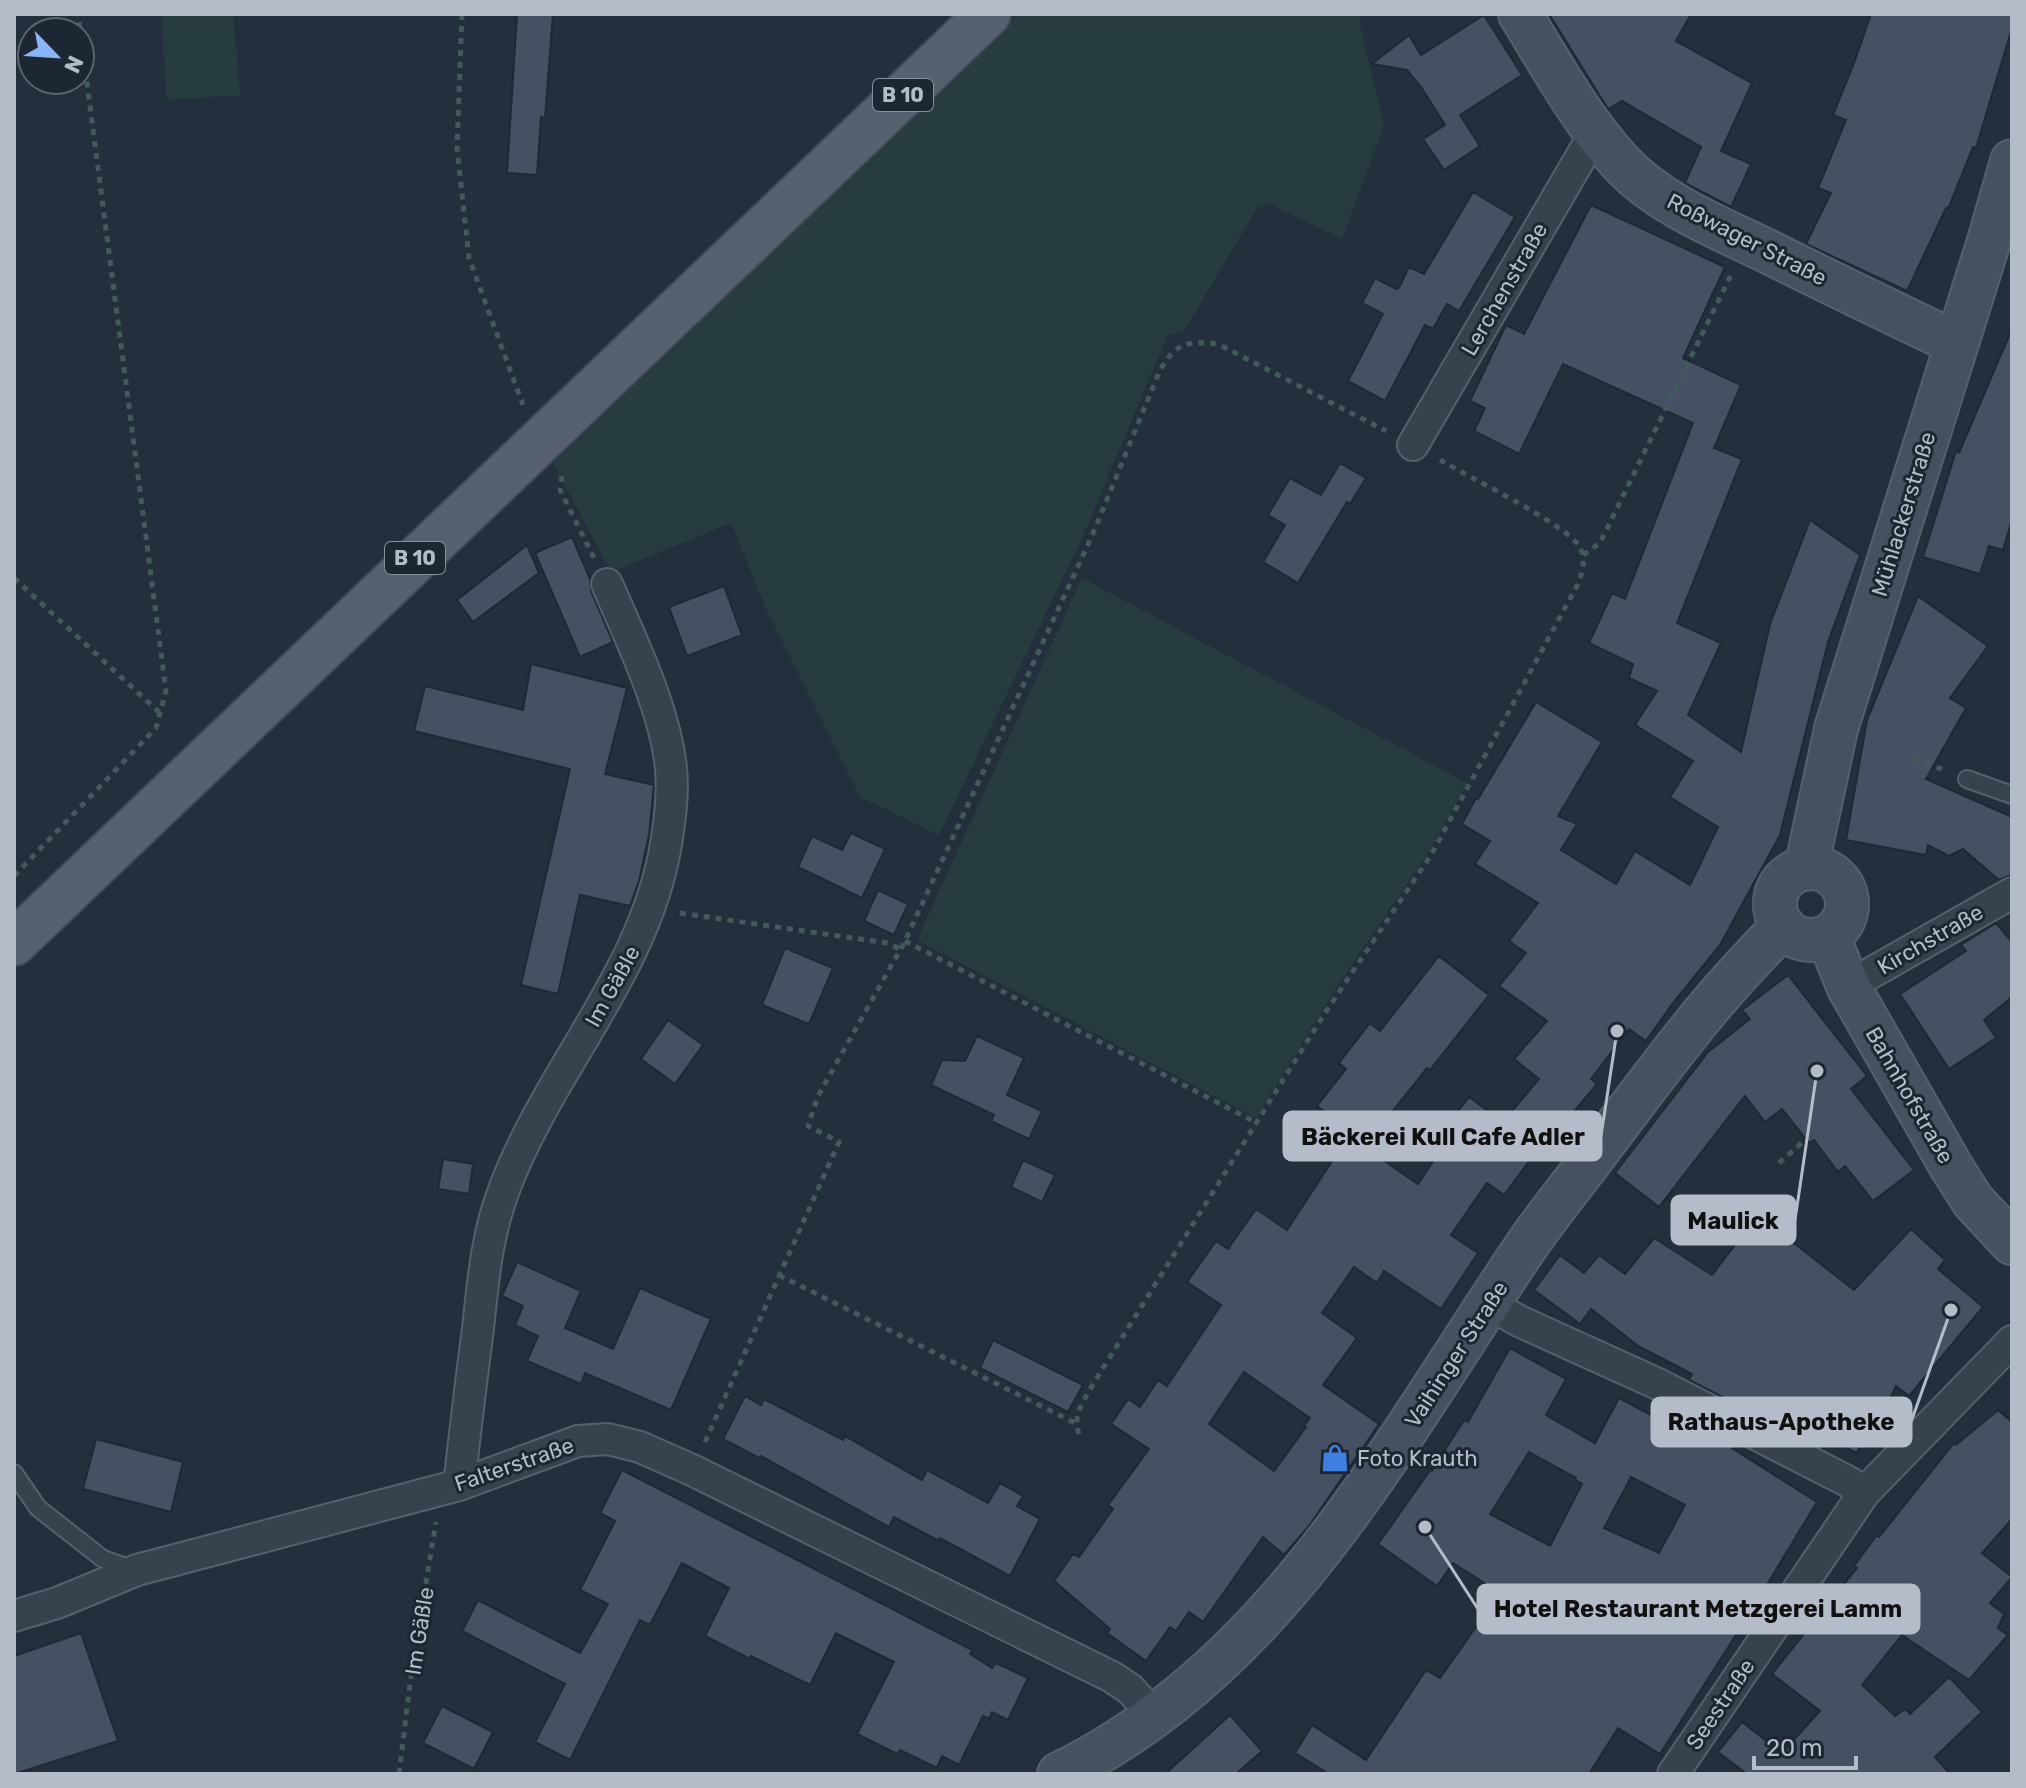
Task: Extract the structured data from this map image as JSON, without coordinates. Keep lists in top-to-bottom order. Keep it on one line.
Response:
{"streets":{"main road":["B 10"],"street":["Roßwager Straße","Lerchenstraße","Mühlackerstraße","Kirchstraße","Im Gäßle","Bahnhofstraße","Vaihinger Straße","Falterstraße","Seestraße"]},"crossings":[["Roßwager Straße","Lerchenstraße"],["Roßwager Straße","Mühlackerstraße"],["Mühlackerstraße","Bahnhofstraße"],["Mühlackerstraße","Vaihinger Straße"],["Kirchstraße","Bahnhofstraße"],["Im Gäßle","Falterstraße"],["Bahnhofstraße","Vaihinger Straße"],["Vaihinger Straße","Falterstraße"]],"places":{"other":["Bäckerei Kull Cafe Adler","Maulick","Rathaus-Apotheke","Hotel Restaurant Metzgerei Lamm"],"shop":["Foto Krauth"]},"scale_bar":"20 m","north":"bottom right"}
